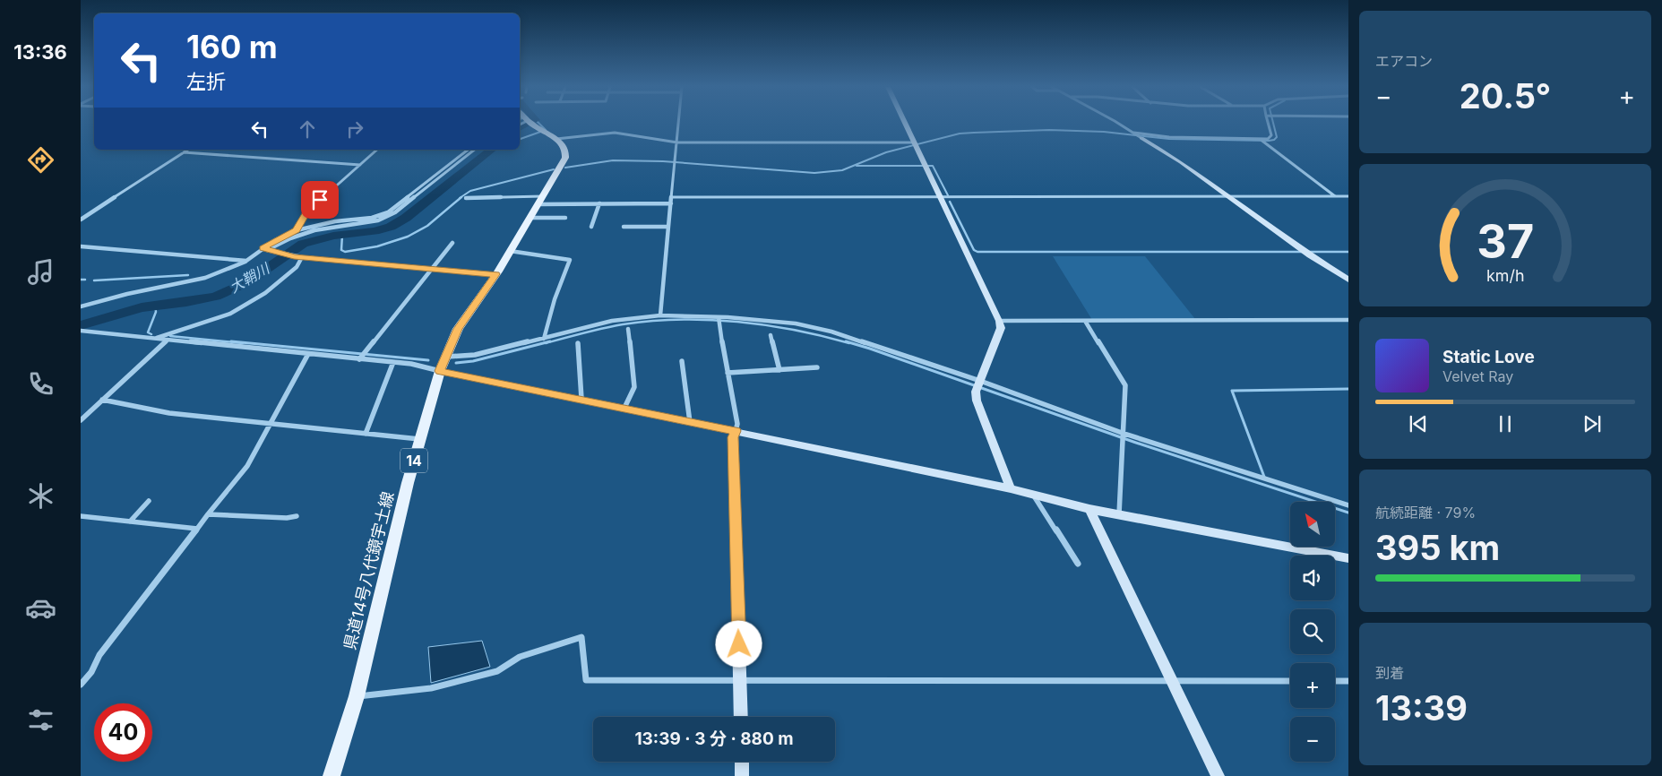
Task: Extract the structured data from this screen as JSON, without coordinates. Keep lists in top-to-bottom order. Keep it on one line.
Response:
{"streets":{"main road":["14","県道14号八代鏡宇土線"]},"water":["大鞘川"],"north":"top left","page":{"tabs":"13:36","tile":["エアコン",["航続距離 · 79%","395 km"],["到着","13:39"]],"turn":["160 m","左折"],"heat":["−","20.5°","+"],"song":["Static Love","Velvet Ray"],"map_buttons":["+","−"],"limit":"40","trip":"13:39 · 3 分 · 880 m","gauge":["37","km/h"]}}
